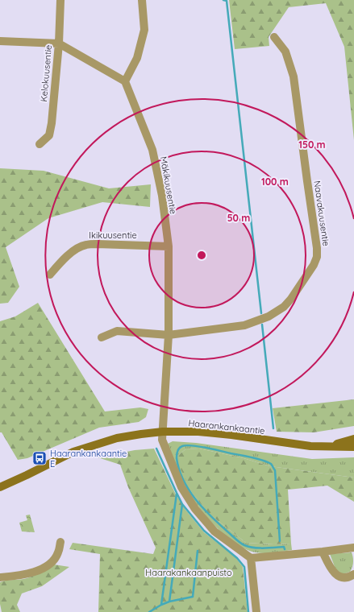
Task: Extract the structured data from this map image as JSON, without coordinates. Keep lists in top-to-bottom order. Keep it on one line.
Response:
{"streets":{"street":["Kelokuusentie","Mäkikuusentie","Naavakuusentie","Ikikuusentie","Haarankankaantie"]},"crossings":[["Mäkikuusentie","Naavakuusentie"],["Mäkikuusentie","Ikikuusentie"],["Mäkikuusentie","Haarankankaantie"]],"parks":["Haarakankaanpuisto"],"places":{"bus stop":["Haarankankaantie E"]},"rings":["150 m","100 m","50 m"]}
